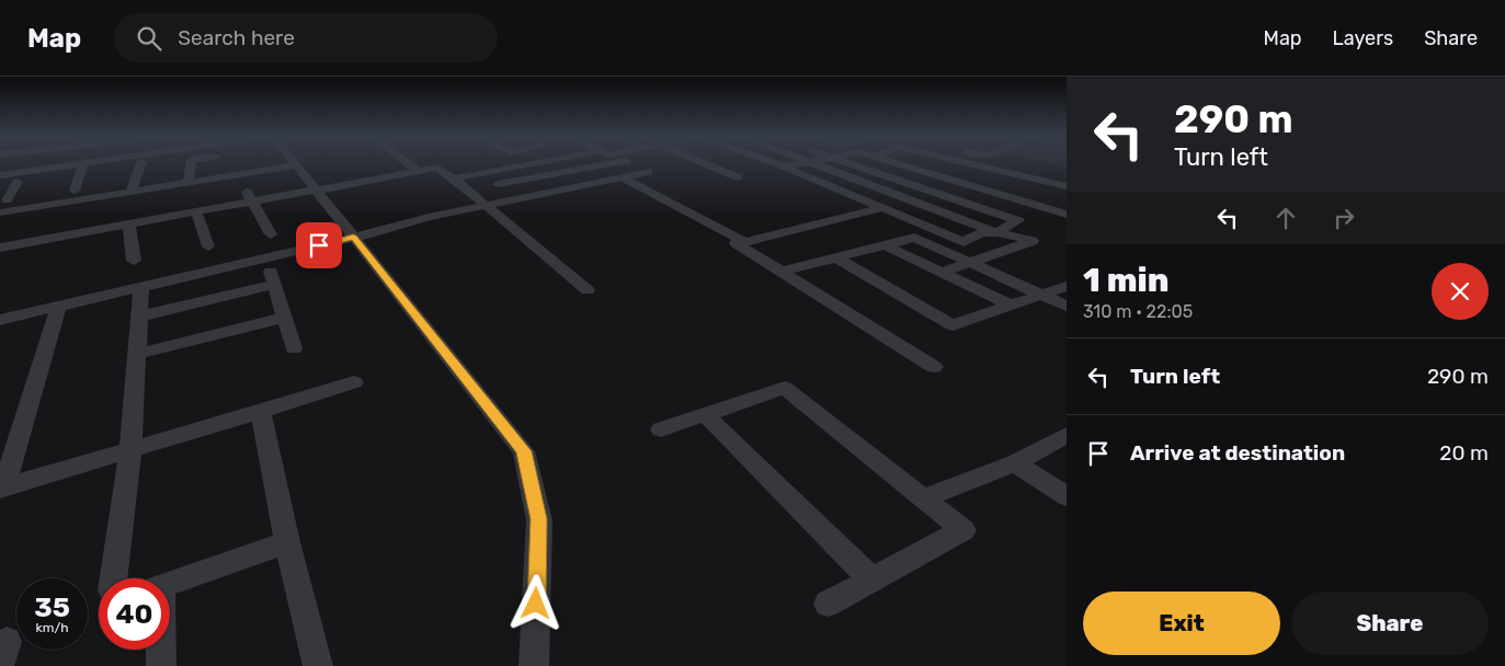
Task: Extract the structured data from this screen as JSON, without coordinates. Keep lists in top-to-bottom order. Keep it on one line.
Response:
{"page":{"header":"Map","search":"Search here","nav":["Map","Layers","Share"],"turn":["290 m","Turn left"],"heading":["1 min","310 m · 22:05"],"list":[{"name":"Turn left","value":"290 m"},{"name":"Arrive at destination","value":"20 m"}],"speed":"35 km/h","limit":"40","buttons":["Exit","Share"]}}
